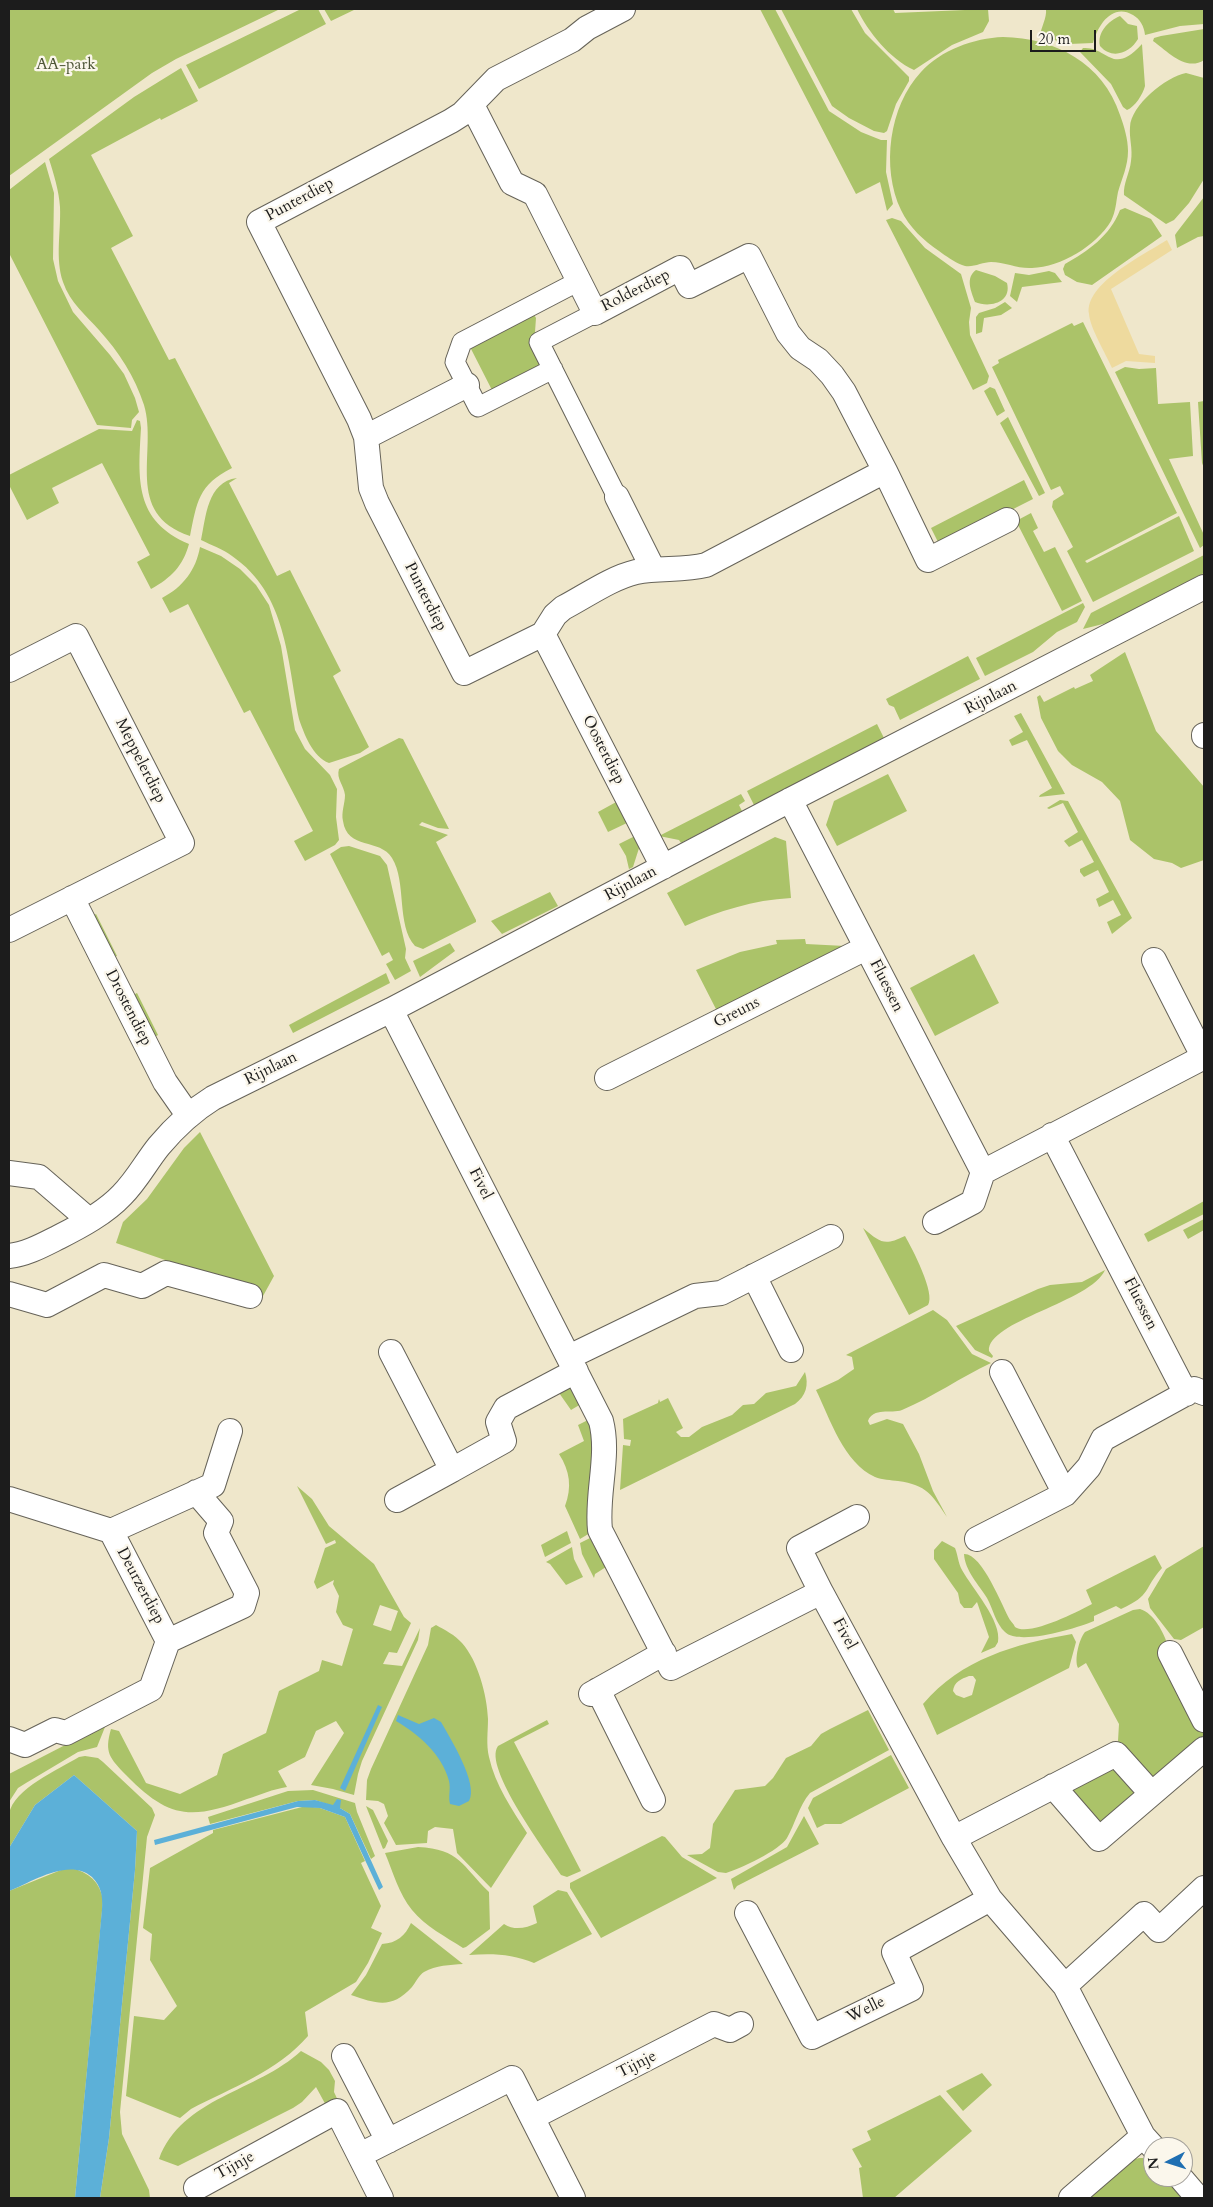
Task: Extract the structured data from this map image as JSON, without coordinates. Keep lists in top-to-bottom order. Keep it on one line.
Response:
{"streets":{"street":["Punterdiep","Rolderdiep","Rijnlaan","Oosterdiep","Meppelerdiep","Fluessen","Drostendiep","Greuns","Fivel","Deurzerdiep","Welle","Tijnje"]},"crossings":[["Punterdiep","Oosterdiep"],["Rijnlaan","Oosterdiep"],["Rijnlaan","Fluessen"],["Rijnlaan","Drostendiep"],["Rijnlaan","Fivel"],["Meppelerdiep","Drostendiep"],["Fluessen","Greuns"]],"parks":["AA-park"],"scale_bar":"20 m","north":"left"}
